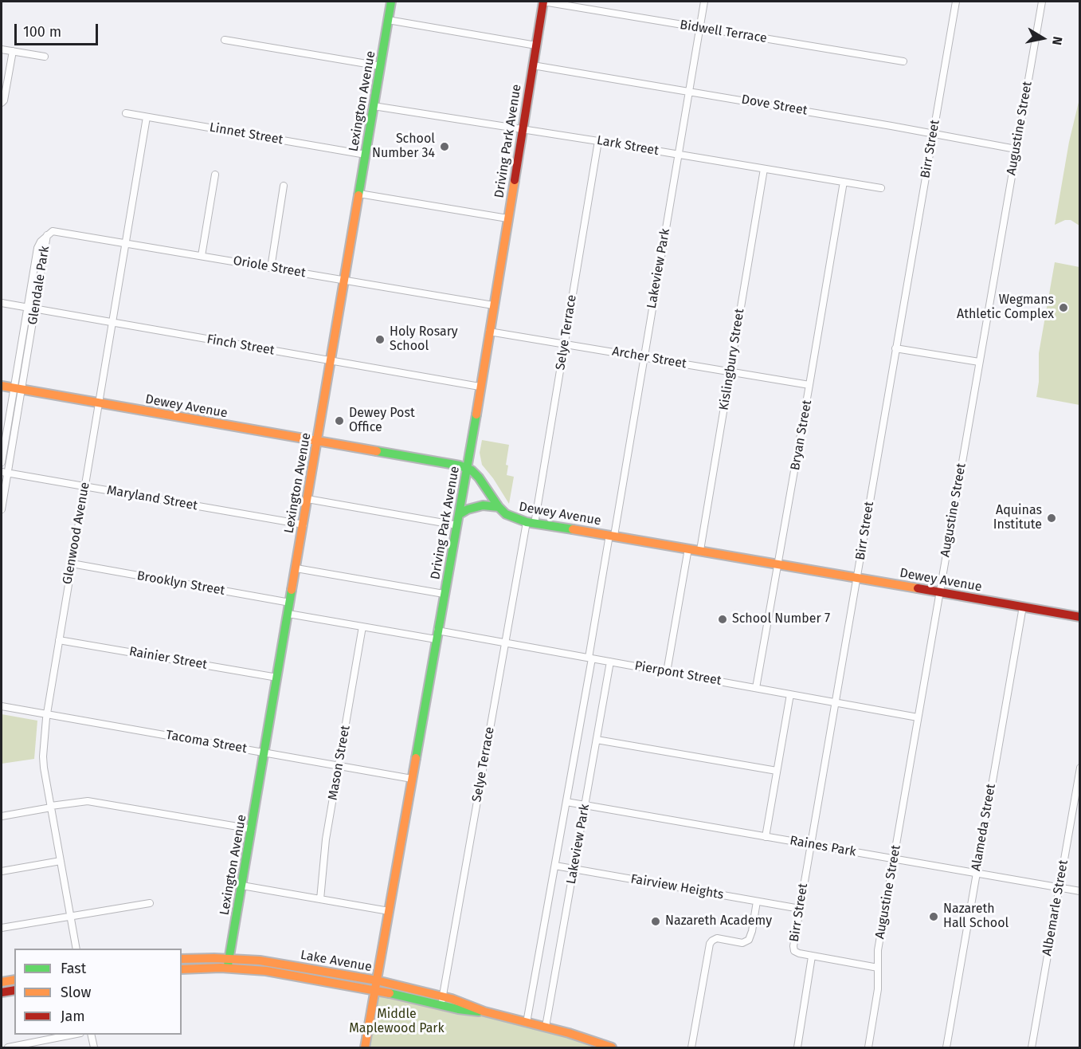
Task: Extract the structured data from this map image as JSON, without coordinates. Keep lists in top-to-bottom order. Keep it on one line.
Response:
{"streets":{"street":["Bidwell Terrace","Lexington Avenue","Dove Street","Augustine Street","Linnet Street","Driving Park Avenue","Lark Street","Birr Street","Oriole Street","Lakeview Park","Glendale Park","Selye Terrace","Finch Street","Archer Street","Kislingbury Street","Dewey Avenue","Bryan Street","Maryland Street","Glenwood Avenue","Brooklyn Street","Rainier Street","Pierpont Street","Tacoma Street","Mason Street","Alameda Street","Raines Park","Fairview Heights","Albemarle Street","Lake Avenue"]},"crossings":[["Bidwell Terrace","Driving Park Avenue"],["Bidwell Terrace","Lakeview Park"],["Lexington Avenue","Linnet Street"],["Lexington Avenue","Lark Street"],["Lexington Avenue","Oriole Street"],["Lexington Avenue","Finch Street"],["Lexington Avenue","Dewey Avenue"],["Lexington Avenue","Maryland Street"],["Lexington Avenue","Brooklyn Street"],["Lexington Avenue","Rainier Street"],["Lexington Avenue","Pierpont Street"],["Lexington Avenue","Tacoma Street"],["Lexington Avenue","Lake Avenue"],["Dove Street","Augustine Street"],["Dove Street","Driving Park Avenue"],["Dove Street","Birr Street"],["Dove Street","Lakeview Park"],["Augustine Street","Dewey Avenue"],["Augustine Street","Pierpont Street"],["Augustine Street","Raines Park"],["Linnet Street","Glenwood Avenue"],["Driving Park Avenue","Lark Street"],["Driving Park Avenue","Oriole Street"],["Driving Park Avenue","Finch Street"],["Driving Park Avenue","Archer Street"],["Driving Park Avenue","Dewey Avenue"],["Driving Park Avenue","Pierpont Street"],["Driving Park Avenue","Tacoma Street"],["Driving Park Avenue","Lake Avenue"],["Lark Street","Lakeview Park"],["Lark Street","Selye Terrace"],["Lark Street","Kislingbury Street"],["Lark Street","Bryan Street"],["Birr Street","Dewey Avenue"],["Birr Street","Pierpont Street"],["Birr Street","Raines Park"],["Birr Street","Fairview Heights"],["Oriole Street","Glendale Park"],["Oriole Street","Glenwood Avenue"],["Lakeview Park","Archer Street"],["Lakeview Park","Dewey Avenue"],["Lakeview Park","Pierpont Street"],["Lakeview Park","Raines Park"],["Lakeview Park","Fairview Heights"],["Lakeview Park","Lake Avenue"],["Glendale Park","Finch Street"],["Glendale Park","Dewey Avenue"],["Glendale Park","Maryland Street"],["Selye Terrace","Archer Street"],["Selye Terrace","Dewey Avenue"],["Selye Terrace","Pierpont Street"],["Selye Terrace","Lake Avenue"],["Finch Street","Glenwood Avenue"],["Archer Street","Kislingbury Street"],["Archer Street","Bryan Street"],["Kislingbury Street","Dewey Avenue"],["Dewey Avenue","Bryan Street"],["Dewey Avenue","Glenwood Avenue"],["Dewey Avenue","Alameda Street"],["Bryan Street","Pierpont Street"],["Maryland Street","Glenwood Avenue"],["Glenwood Avenue","Brooklyn Street"],["Glenwood Avenue","Rainier Street"],["Glenwood Avenue","Tacoma Street"],["Pierpont Street","Mason Street"],["Tacoma Street","Mason Street"],["Alameda Street","Raines Park"],["Raines Park","Albemarle Street"]],"parks":["Middle Maplewood Park"],"places":["School Number 34","Wegmans Athletic Complex","Holy Rosary School","Dewey Post Office","Aquinas Institute","School Number 7","Nazareth Hall School","Nazareth Academy"],"legend":["Fast","Slow","Jam"],"scale_bar":"100 m","north":"right"}
